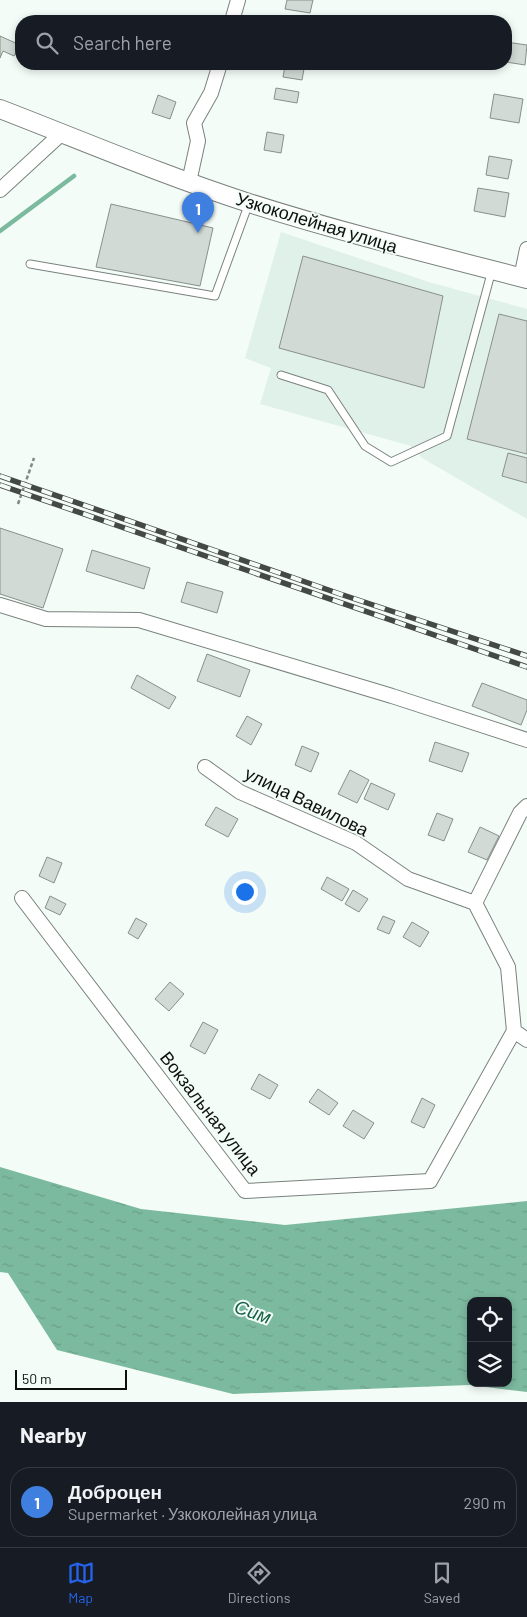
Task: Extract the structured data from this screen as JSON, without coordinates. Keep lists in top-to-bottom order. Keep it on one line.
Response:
{"streets":{"street":["Узкоколейная улица","улица Вавилова","Вокзальная улица"]},"water":["Сим"],"scale_bar":"50 m","page":{"search":"Search here","pins":"1","scale":"50 m","heading":"Nearby","list":[{"mark":"1","name":"Доброцен","note":"Supermarket · Узкоколейная улица","value":"290 m"}],"nav":["Map","Directions","Saved"]}}
